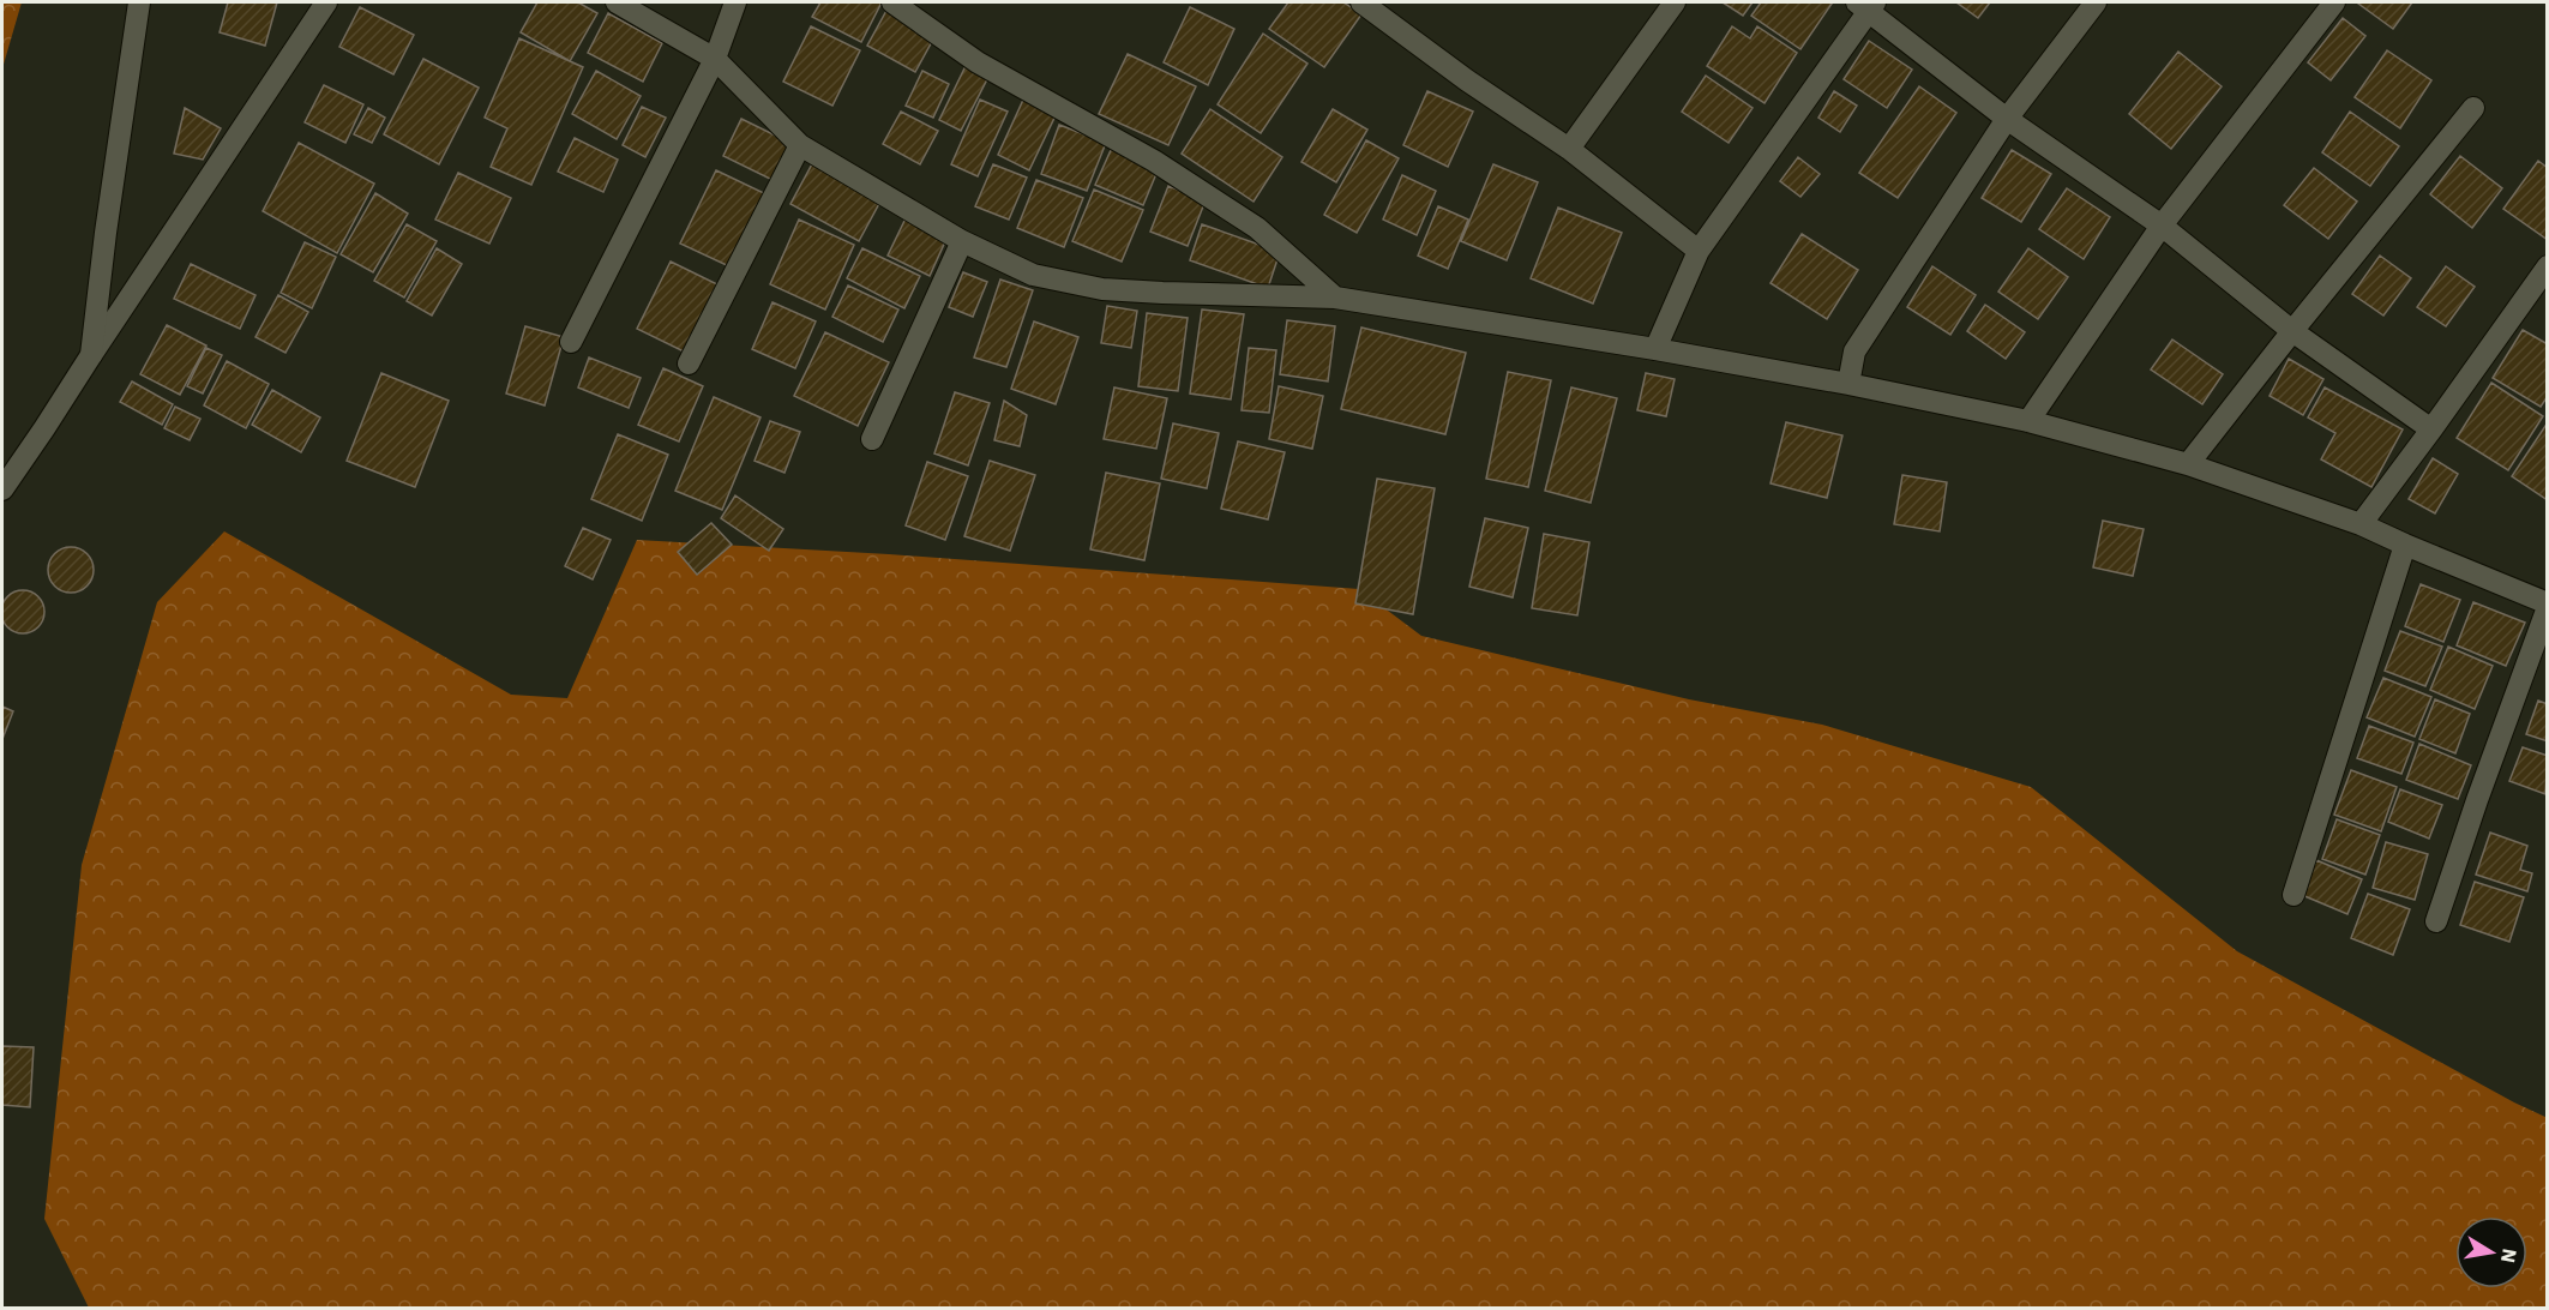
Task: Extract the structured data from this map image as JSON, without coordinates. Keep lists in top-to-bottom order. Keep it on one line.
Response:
{"north":"right"}
